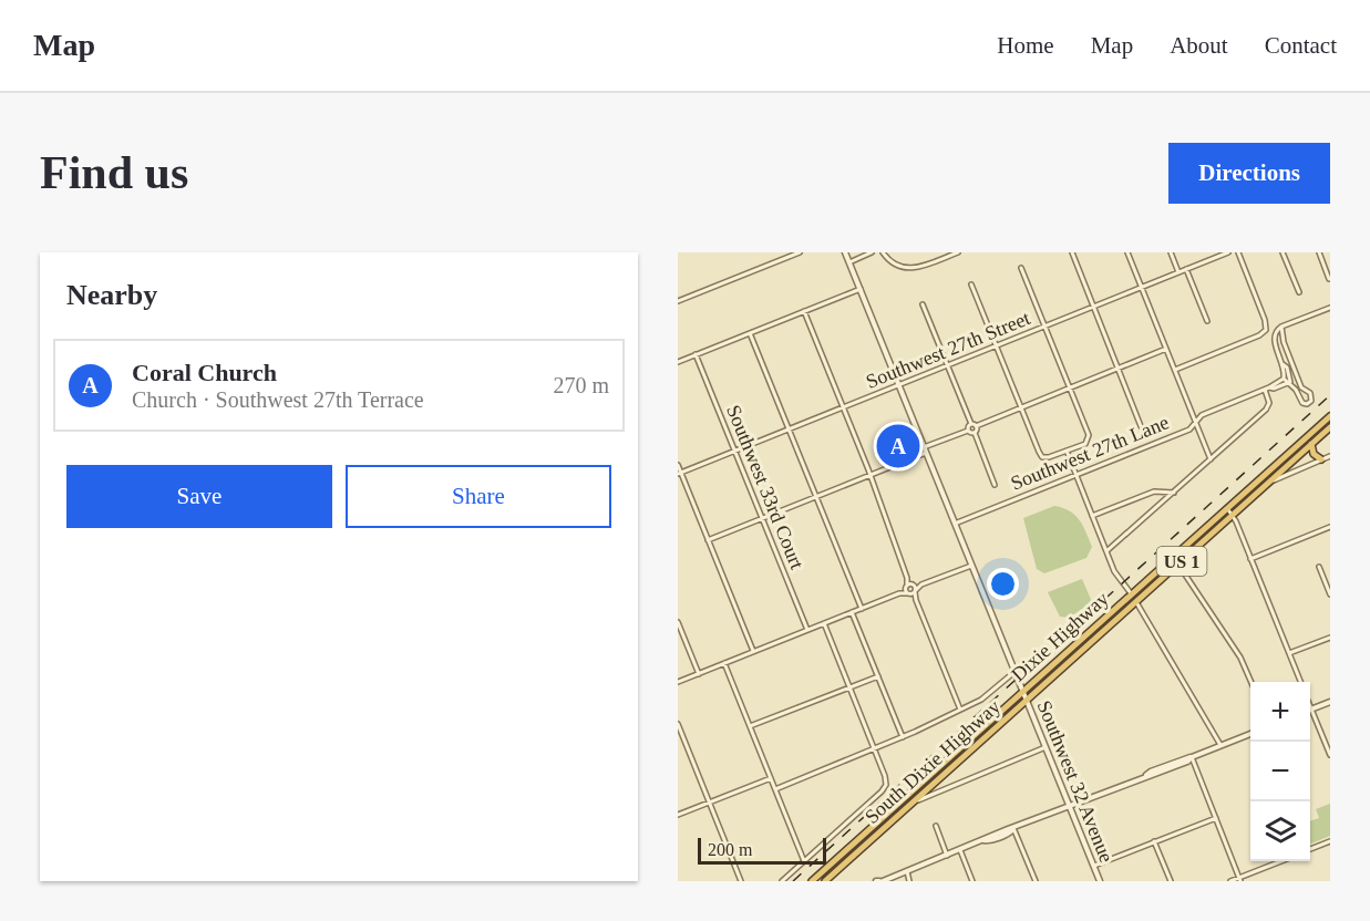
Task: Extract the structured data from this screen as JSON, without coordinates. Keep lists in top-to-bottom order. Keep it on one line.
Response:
{"streets":{"highway":["US 1","Dixie Highway","South Dixie Highway"],"street":["Southwest 27th Street","Southwest 27th Lane","Southwest 33rd Court","Southwest 32 Avenue"]},"crossings":[["Southwest 27th Street","Southwest 33rd Court"],["Southwest 27th Street","Southwest 32 Avenue"],["Southwest 27th Lane","Southwest 32 Avenue"],["Dixie Highway","Southwest 32 Avenue"],["South Dixie Highway","Southwest 32 Avenue"]],"scale_bar":"200 m","page":{"header":"Map","nav":["Home","Map","About","Contact"],"buttons":["Directions",["Save","Share"]],"title":"Find us","heading":"Nearby","list":[{"mark":"A","name":"Coral Church","note":"Church · Southwest 27th Terrace","value":"270 m"}],"pins":"A","map_buttons":["+","−"],"scale":"200 m"}}
